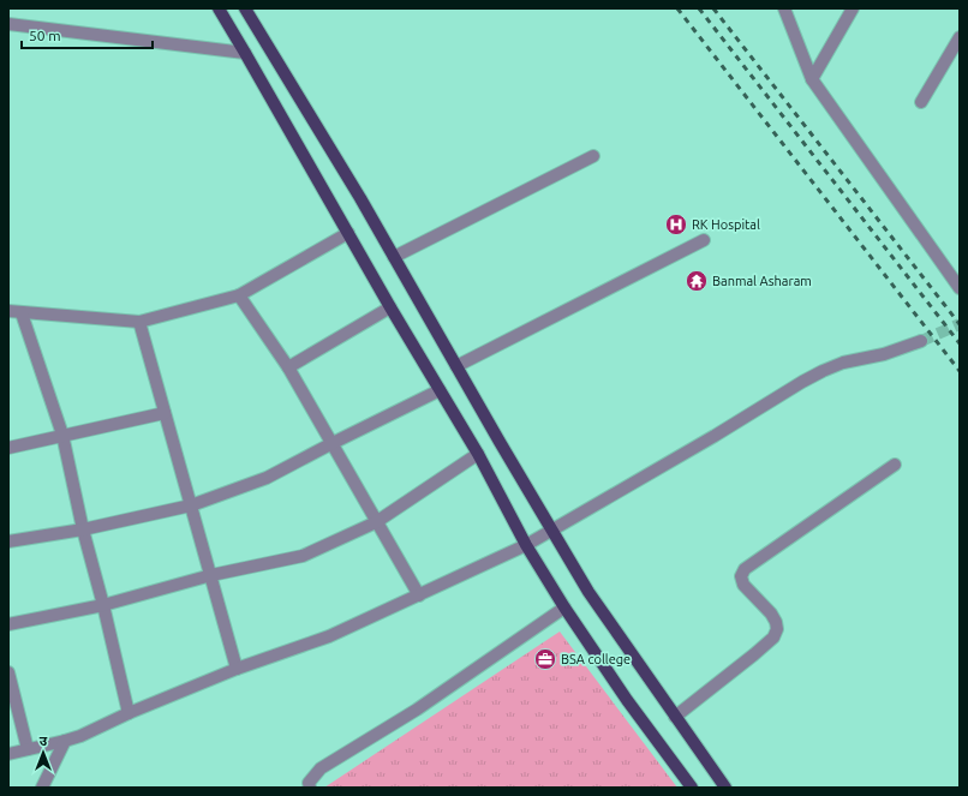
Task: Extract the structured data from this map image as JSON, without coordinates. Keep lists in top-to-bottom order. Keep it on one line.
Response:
{"places":{"hospital":["RK Hospital"],"temple":["Banmal Asharam"],"office":["BSA college"]},"scale_bar":"50 m","north":"top"}
